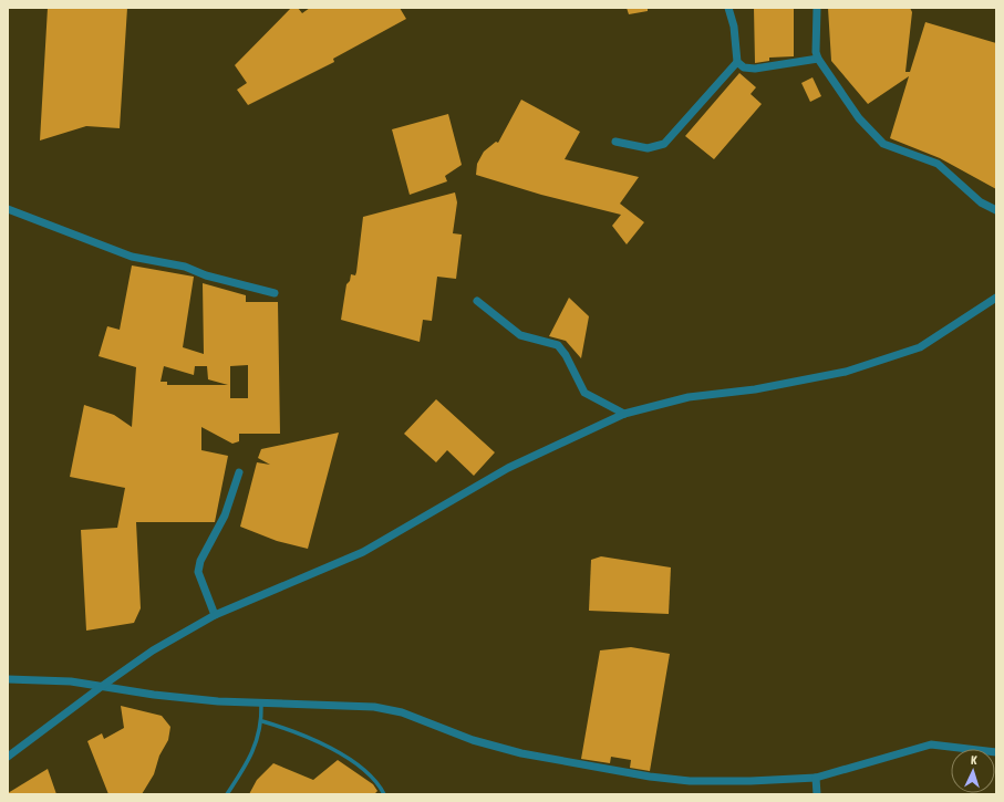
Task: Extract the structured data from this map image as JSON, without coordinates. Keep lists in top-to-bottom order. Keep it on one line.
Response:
{"north":"top"}
